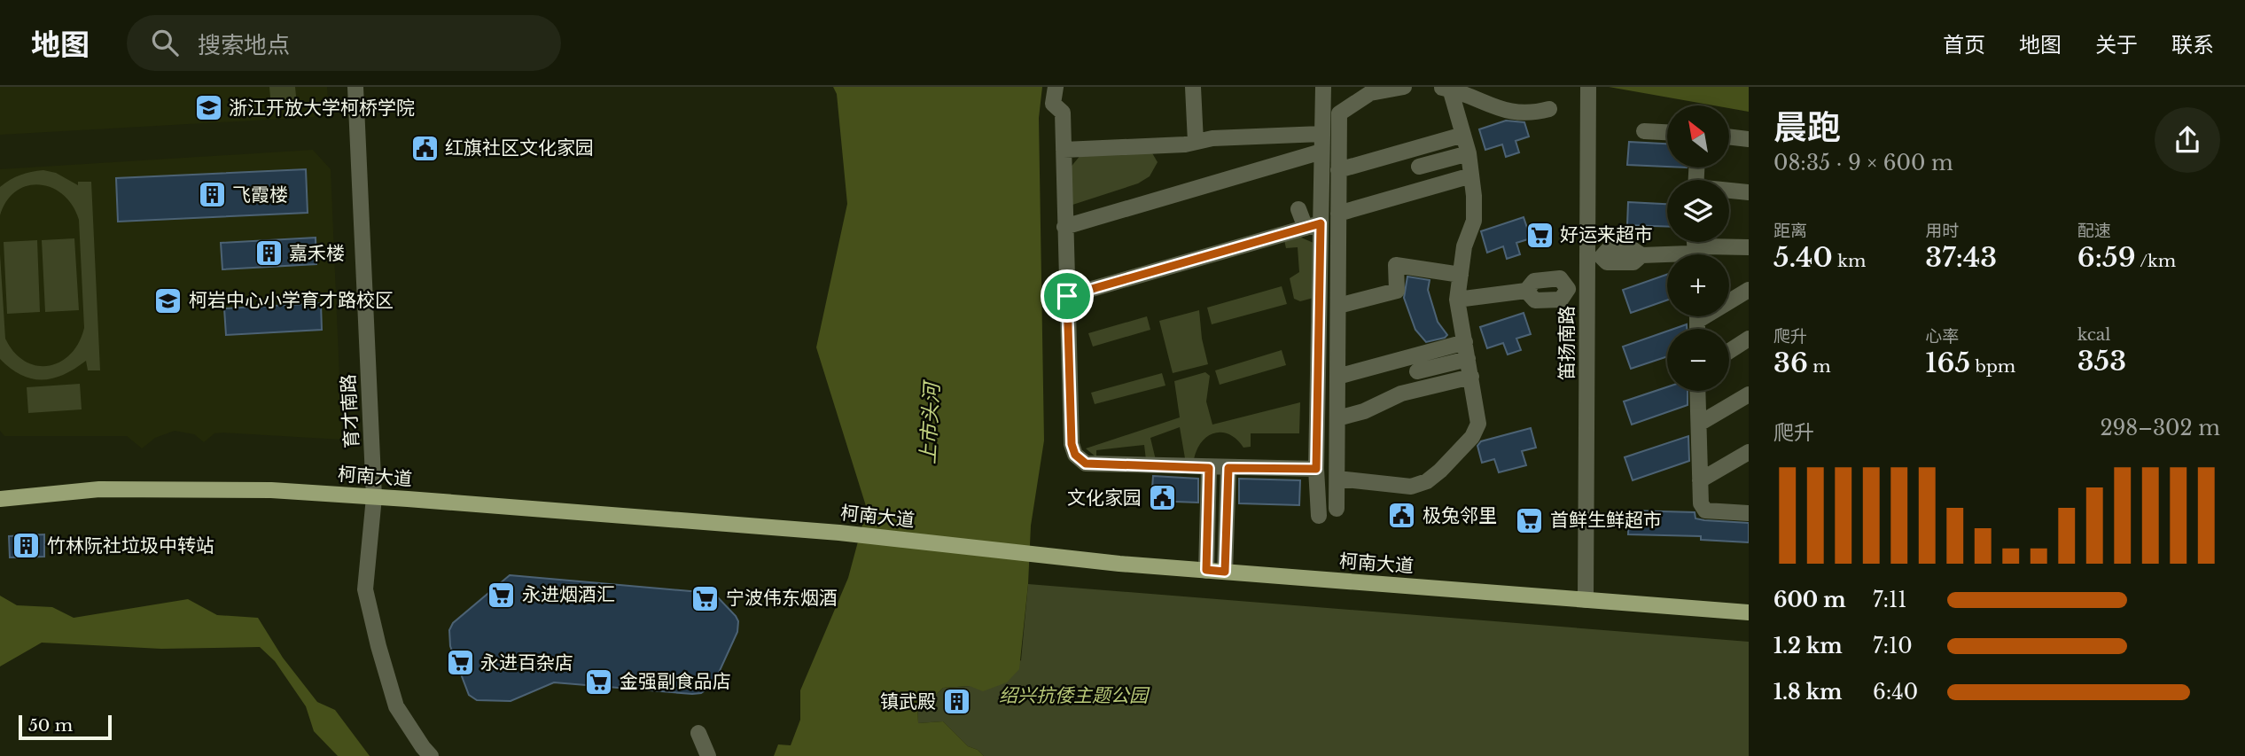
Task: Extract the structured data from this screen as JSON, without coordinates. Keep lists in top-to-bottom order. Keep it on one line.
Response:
{"streets":{"main road":["柯南大道"],"street":["笛扬南路","育才南路"]},"crossings":[["笛扬南路","柯南大道"],["育才南路","柯南大道"]],"water":["上市头河"],"parks":["绍兴抗倭主题公园"],"places":{"school or university":["浙江开放大学柯桥学院","柯岩中心小学育才路校区"],"public building":["红旗社区文化家园","文化家园","极兔邻里"],"building":["飞霞楼","嘉禾楼","竹林阮社垃圾中转站","镇武殿"],"supermarket":["好运来超市","首鲜生鲜超市","永进烟酒汇","宁波伟东烟酒","永进百杂店","金强副食品店"]},"scale_bar":"50 m","north":"top left","page":{"header":"地图","search":"搜索地点","nav":["首页","地图","关于","联系"],"heading":["晨跑","08:35 · 9 × 600 m"],"map_buttons":["+","−"],"stats":[["距离","5.40 km"],["用时","37:43"],["配速","6:59 /km"],["爬升","36 m"],["心率","165 bpm"],["kcal","353"]],"chart":["爬升","298–302 m"],"list":[{"name":"600 m","note":"7:11"},{"name":"1.2 km","note":"7:10"},{"name":"1.8 km","note":"6:40"}],"scale":"50 m"}}
